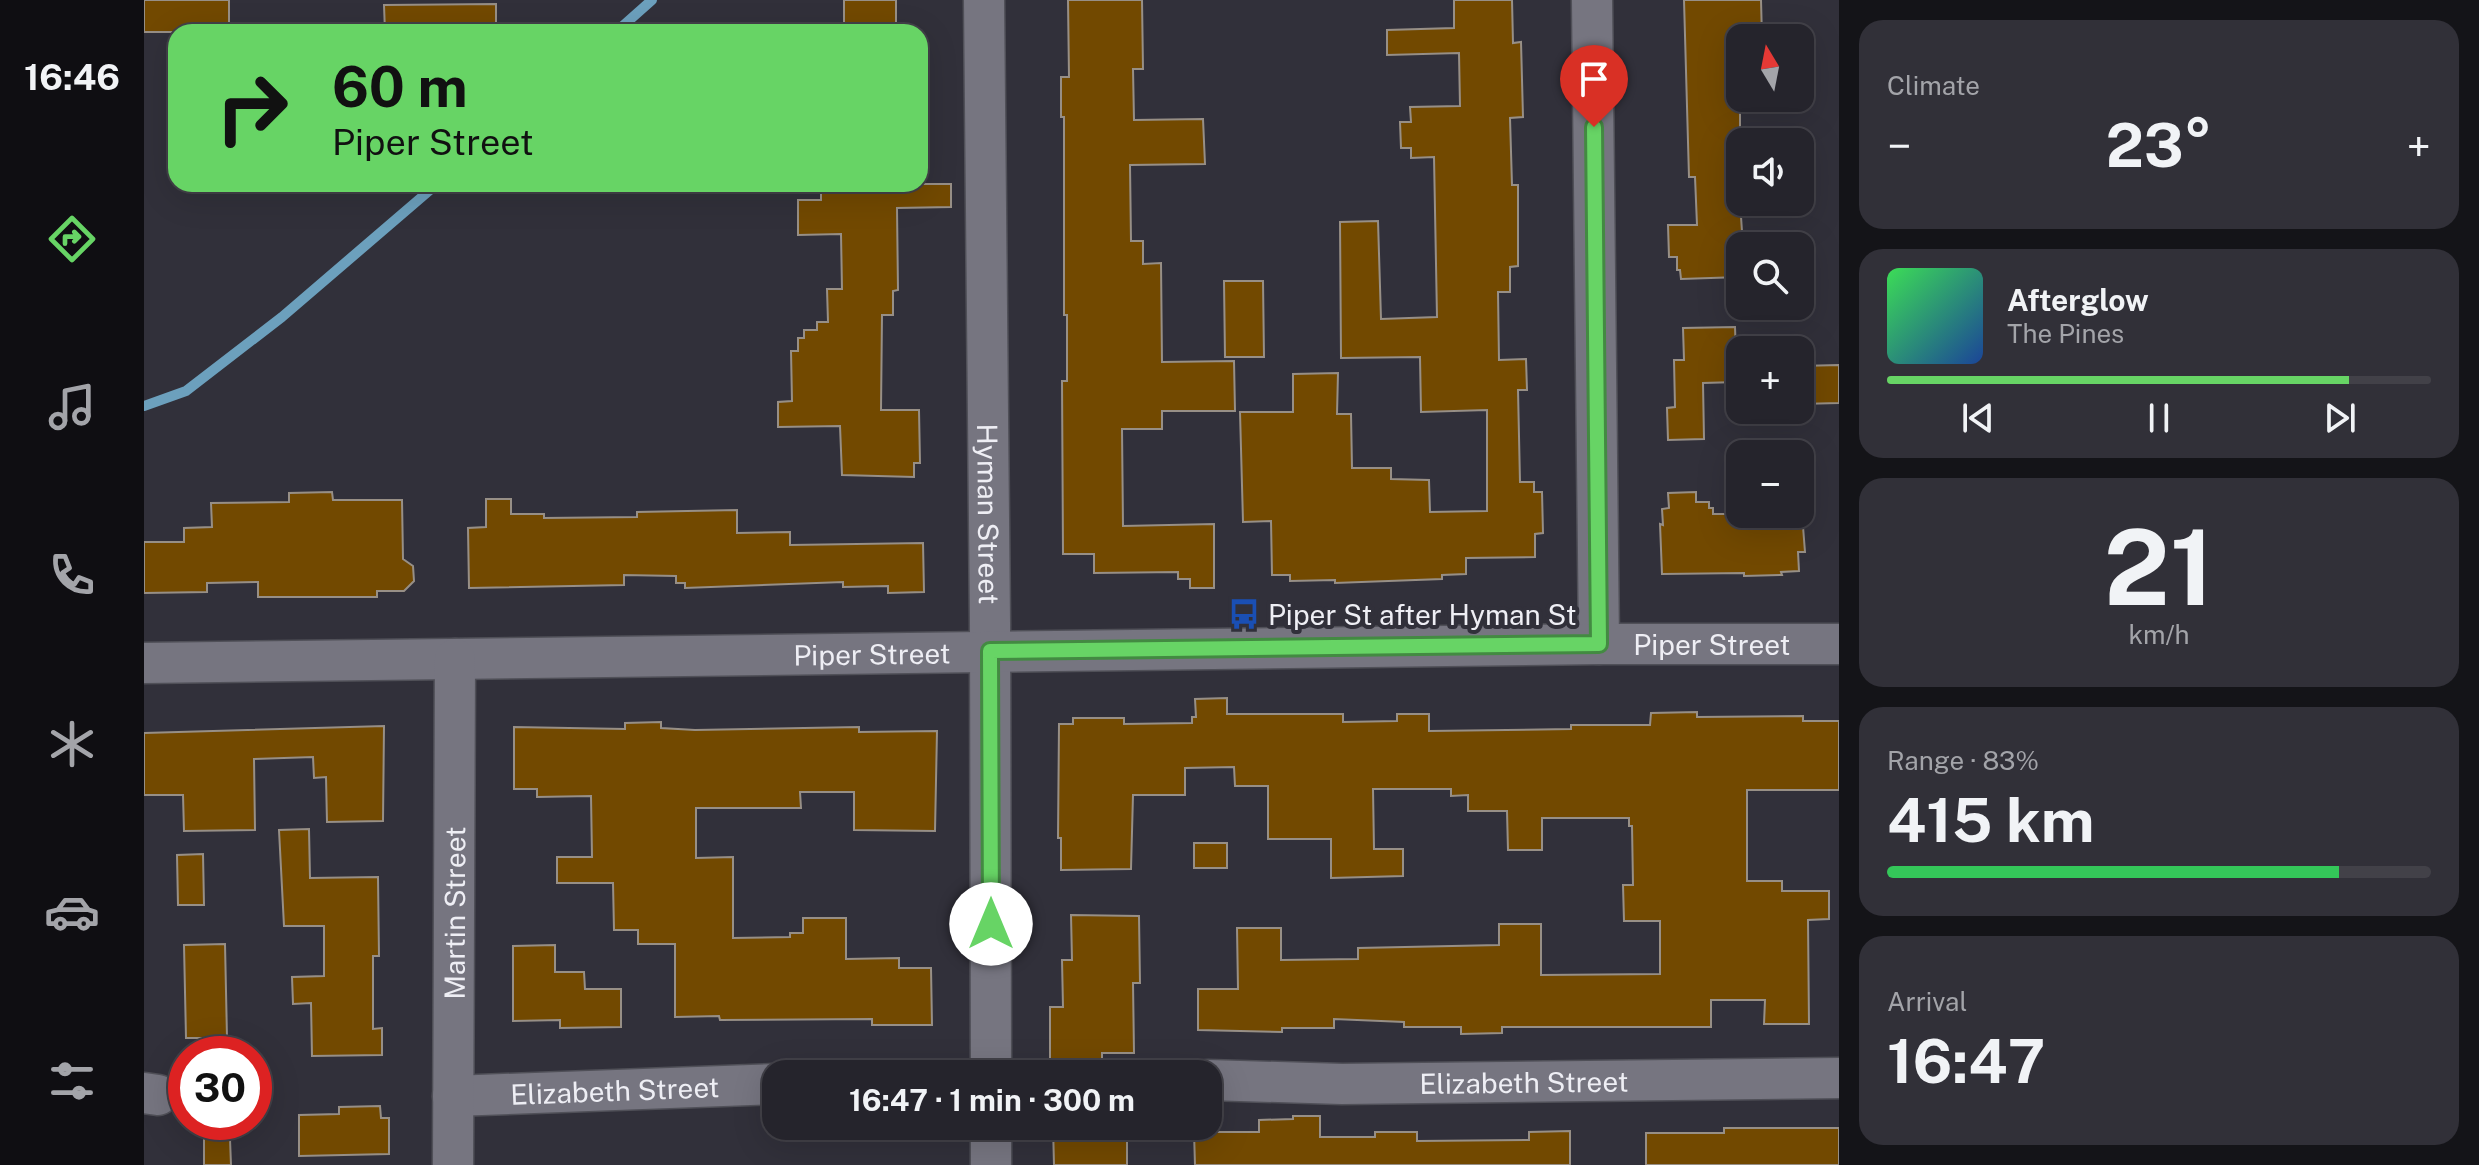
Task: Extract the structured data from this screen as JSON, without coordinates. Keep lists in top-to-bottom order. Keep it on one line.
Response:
{"streets":{"street":["Hyman Street","Piper Street","Martin Street","Elizabeth Street"]},"crossings":[["Hyman Street","Piper Street"],["Piper Street","Martin Street"],["Martin Street","Elizabeth Street"]],"places":{"bus stop":["Piper St after Hyman St"]},"north":"top","page":{"tabs":"16:46","tile":["Climate",["21","km/h"],["Range · 83%","415 km"],["Arrival","16:47"]],"map_buttons":["+","−"],"turn":["60 m","Piper Street"],"heat":["−","23°","+"],"song":["Afterglow","The Pines"],"limit":"30","trip":"16:47 · 1 min · 300 m"}}
